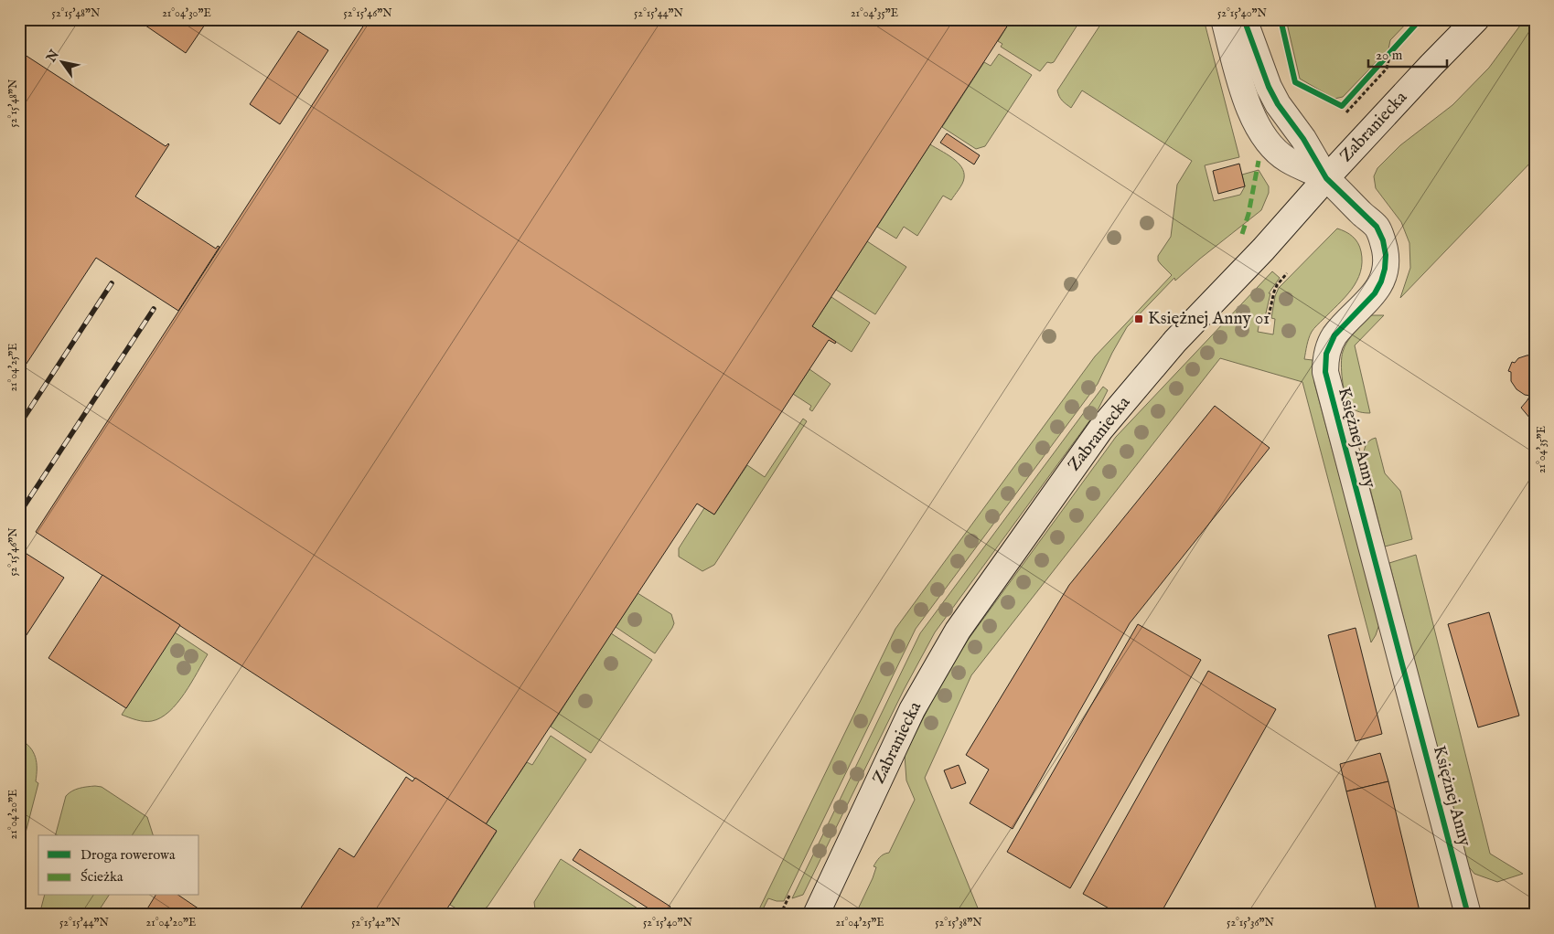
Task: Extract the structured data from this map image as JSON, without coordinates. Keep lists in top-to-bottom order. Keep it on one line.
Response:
{"streets":{"street":["Zabraniecka","Księżnej Anny"]},"crossings":[["Zabraniecka","Księżnej Anny"]],"places":{"transit":["Księżnej Anny 01"]},"legend":["Droga rowerowa","Ścieżka"],"scale_bar":"20 m","north":"top left","coordinates":["52°15'48\"N","21°04'30\"E","52°15'46\"N","52°15'44\"N","21°04'35\"E","52°15'40\"N","21°04'25\"E","21°04'20\"E","52°15'42\"N","52°15'38\"N","52°15'36\"N"]}
